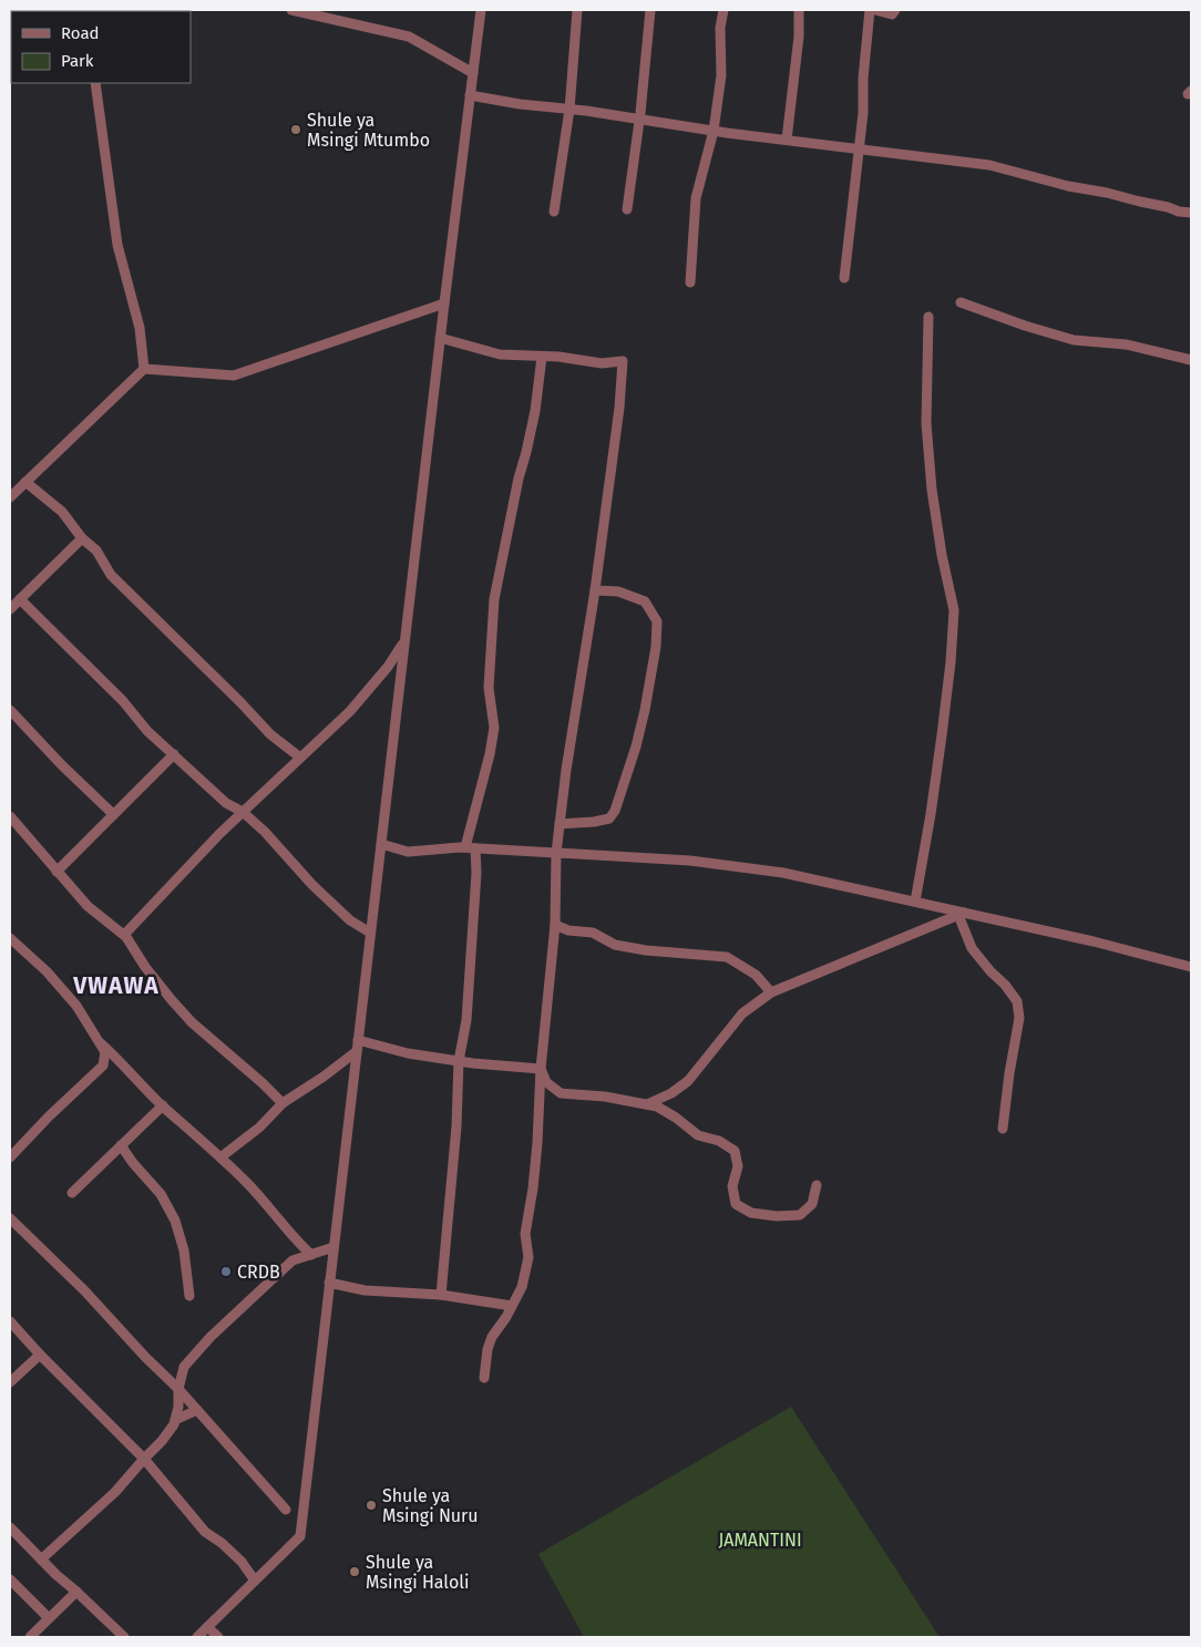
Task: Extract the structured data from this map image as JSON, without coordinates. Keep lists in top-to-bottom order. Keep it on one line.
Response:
{"districts":["VWAWA"],"parks":["JAMANTINI"],"places":["Shule ya Msingi Mtumbo","CRDB","Shule ya Msingi Nuru","Shule ya Msingi Haloli"],"legend":["Road","Park"]}
